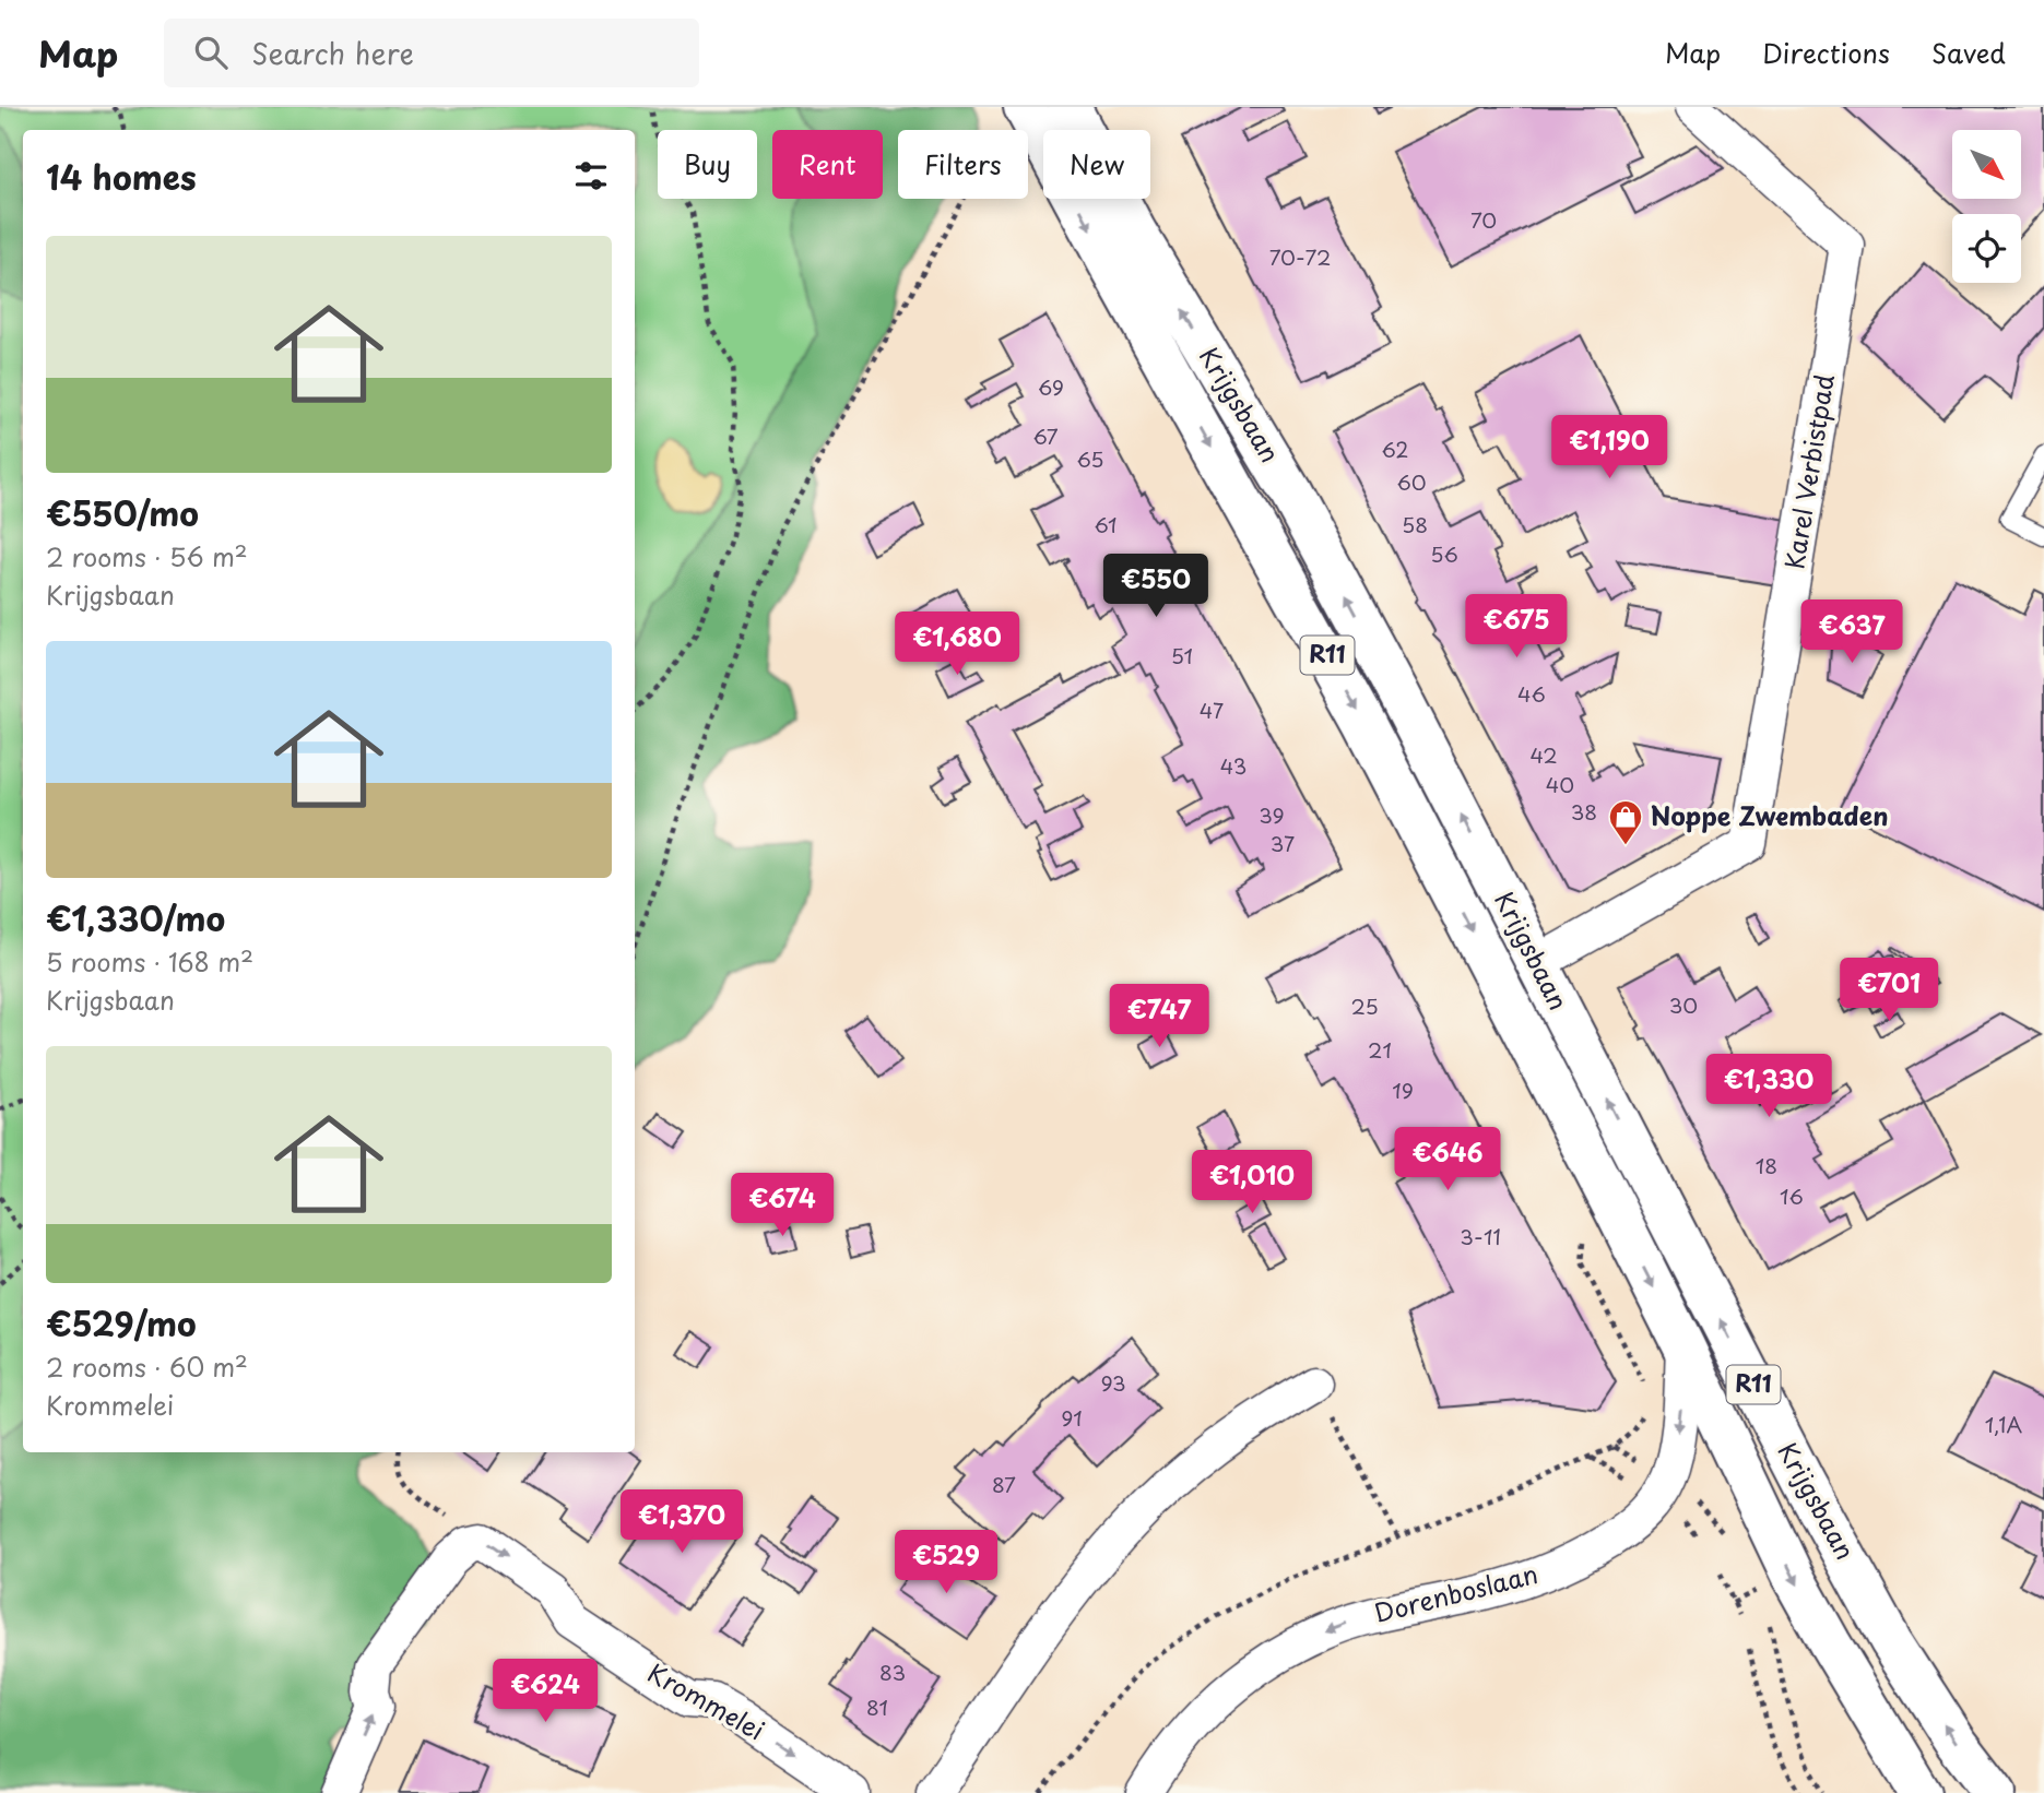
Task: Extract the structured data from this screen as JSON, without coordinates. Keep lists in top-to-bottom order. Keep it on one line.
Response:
{"streets":{"main road":["Krijgsbaan","R11"],"street":["Karel Verbistpad","Dorenboslaan","Krommelei"]},"crossings":[["Krijgsbaan","Karel Verbistpad"],["Krijgsbaan","Dorenboslaan"]],"one_way":["Krommelei"],"places":{"shop":["Noppe Zwembaden"]},"house_numbers":["70","70-72","69","67","62","65","60","61","58","56","51","46","47","42","43","40","38","39","37","30","25","21","19","18","16","3-11","93","91","1,1A","87","83","81"],"north":"bottom right","page":{"header":"Map","search":"Search here","nav":["Map","Directions","Saved"],"chip":["Buy","Rent","Filters","New"],"heading":"14 homes","list":[{"name":"€550/mo","note":"2 rooms · 56 m² · Krijgsbaan"},{"name":"€1,330/mo","note":"5 rooms · 168 m² · Krijgsbaan"},{"name":"€529/mo","note":"2 rooms · 60 m² · Krommelei"}],"price":["€1,190","€550","€675","€637","€1,680","€701","€747","€1,330","€646","€1,010","€674","€1,370","€529","€624"]}}
